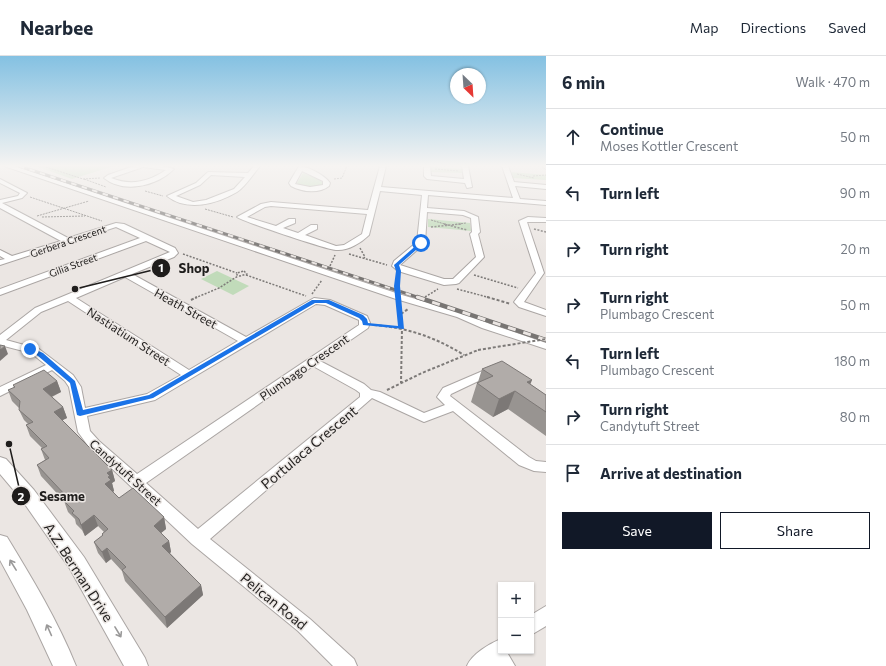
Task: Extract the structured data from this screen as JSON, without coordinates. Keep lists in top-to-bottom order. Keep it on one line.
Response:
{"streets":{"main road":["A.Z. Berman Drive"],"street":["Gerbera Crescent","Gilia Street","Heath Street","Nastiatium Street","Plumbago Crescent","Portulaca Crescent","Candytuft Street","Pelican Road"]},"crossings":[["Gerbera Crescent","Gilia Street"],["Gerbera Crescent","Heath Street"],["Gerbera Crescent","Nastiatium Street"],["Gerbera Crescent","Candytuft Street"],["Plumbago Crescent","Candytuft Street"],["Portulaca Crescent","Candytuft Street"],["Portulaca Crescent","Pelican Road"],["Candytuft Street","Pelican Road"]],"places":["Shop","Sesame"],"north":"bottom right","page":{"header":"Nearbee","nav":["Map","Directions","Saved"],"heading":["6 min","Walk · 470 m"],"list":[["Continue","Moses Kottler Crescent","50 m"],["Turn left","90 m"],["Turn right","20 m"],["Turn right","Plumbago Crescent","50 m"],["Turn left","Plumbago Crescent","180 m"],["Turn right","Candytuft Street","80 m"],"Arrive at destination"],"buttons":["Save","Share"],"map_buttons":["+","−"]}}
